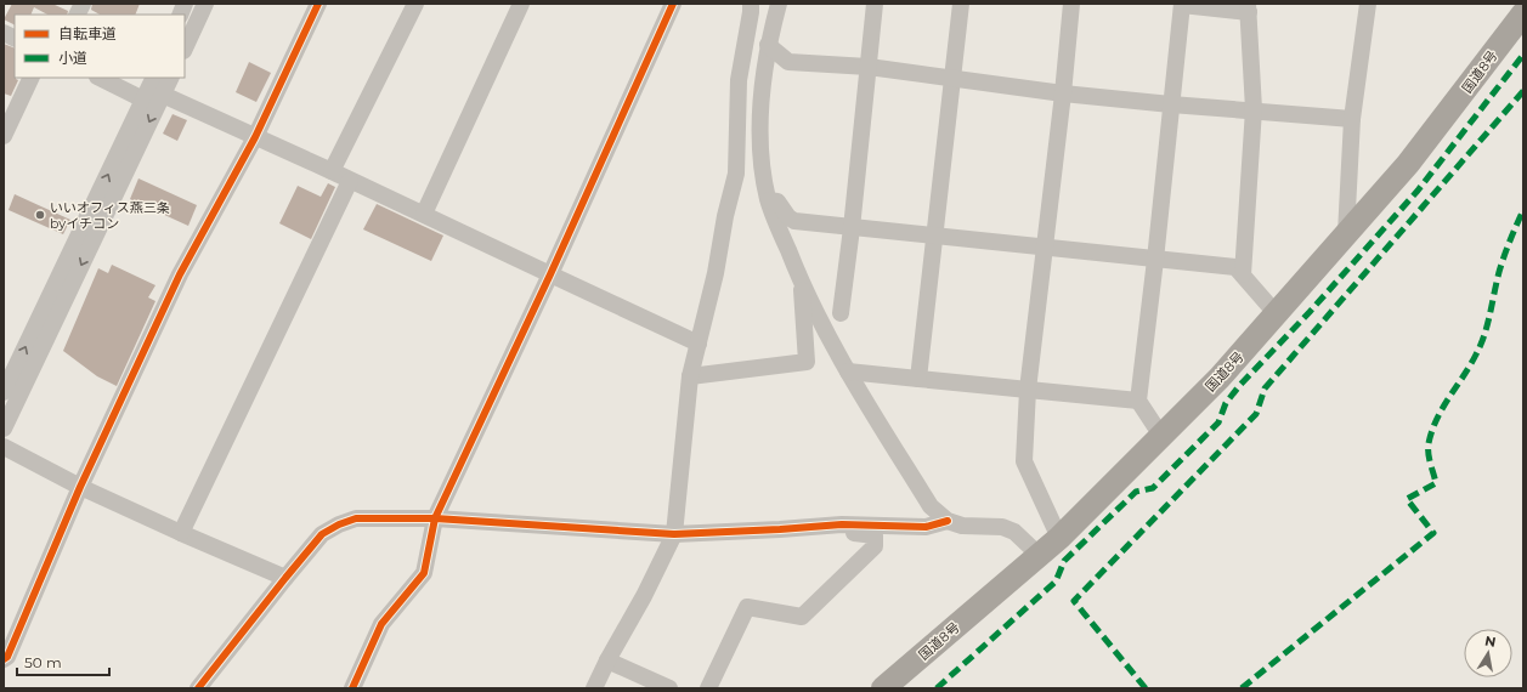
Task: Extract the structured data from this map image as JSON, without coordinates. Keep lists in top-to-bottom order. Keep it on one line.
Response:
{"streets":{"highway":["国道8号"]},"places":["いいオフィス燕三条 byイチコン"],"legend":["自転車道","小道"],"scale_bar":"50 m","north":"top"}
